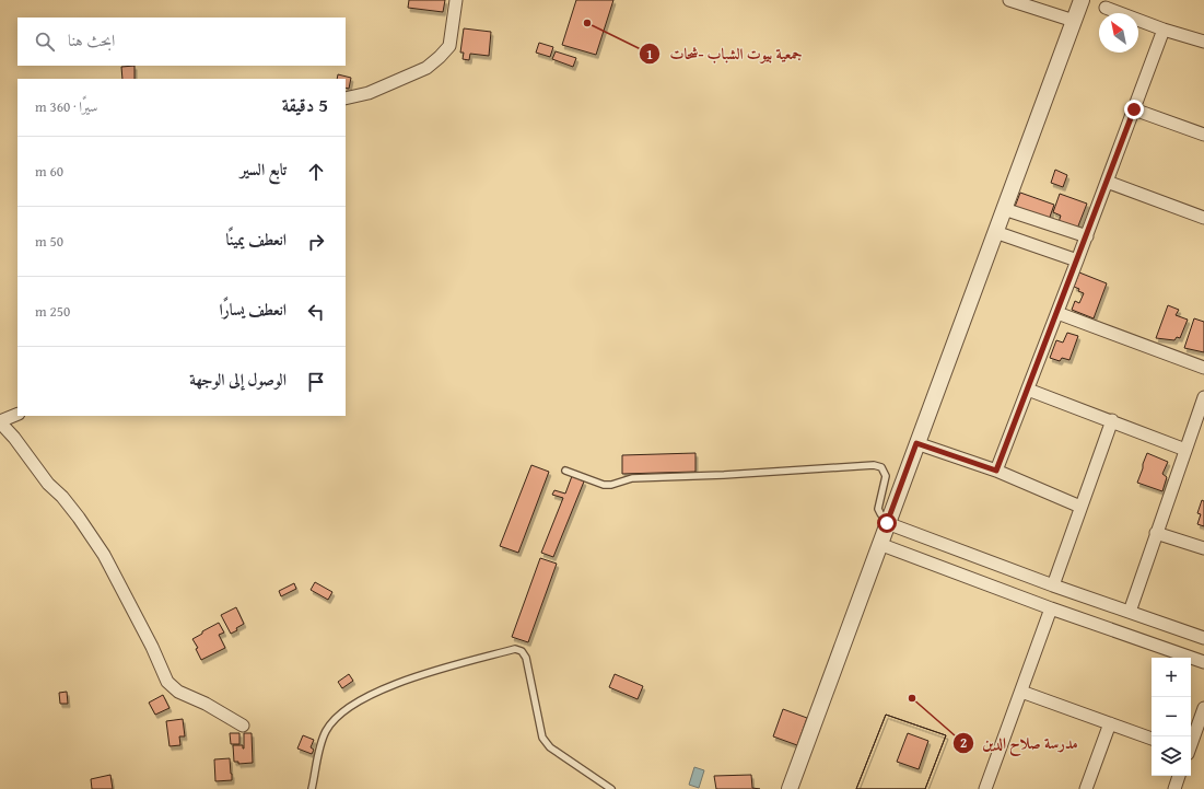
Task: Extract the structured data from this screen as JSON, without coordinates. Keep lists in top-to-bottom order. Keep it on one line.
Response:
{"places":["جمعية بيوت الشباب -شحات","مدرسة صلاح الدين"],"north":"top left","page":{"search":"ابحث هنا","heading":["5 دقيقة","سيرًا · 360 m"],"list":[["تابع السير","60 m"],["انعطف يمينًا","50 m"],["انعطف يسارًا","250 m"],"الوصول إلى الوجهة"],"map_buttons":["+","−"]}}
